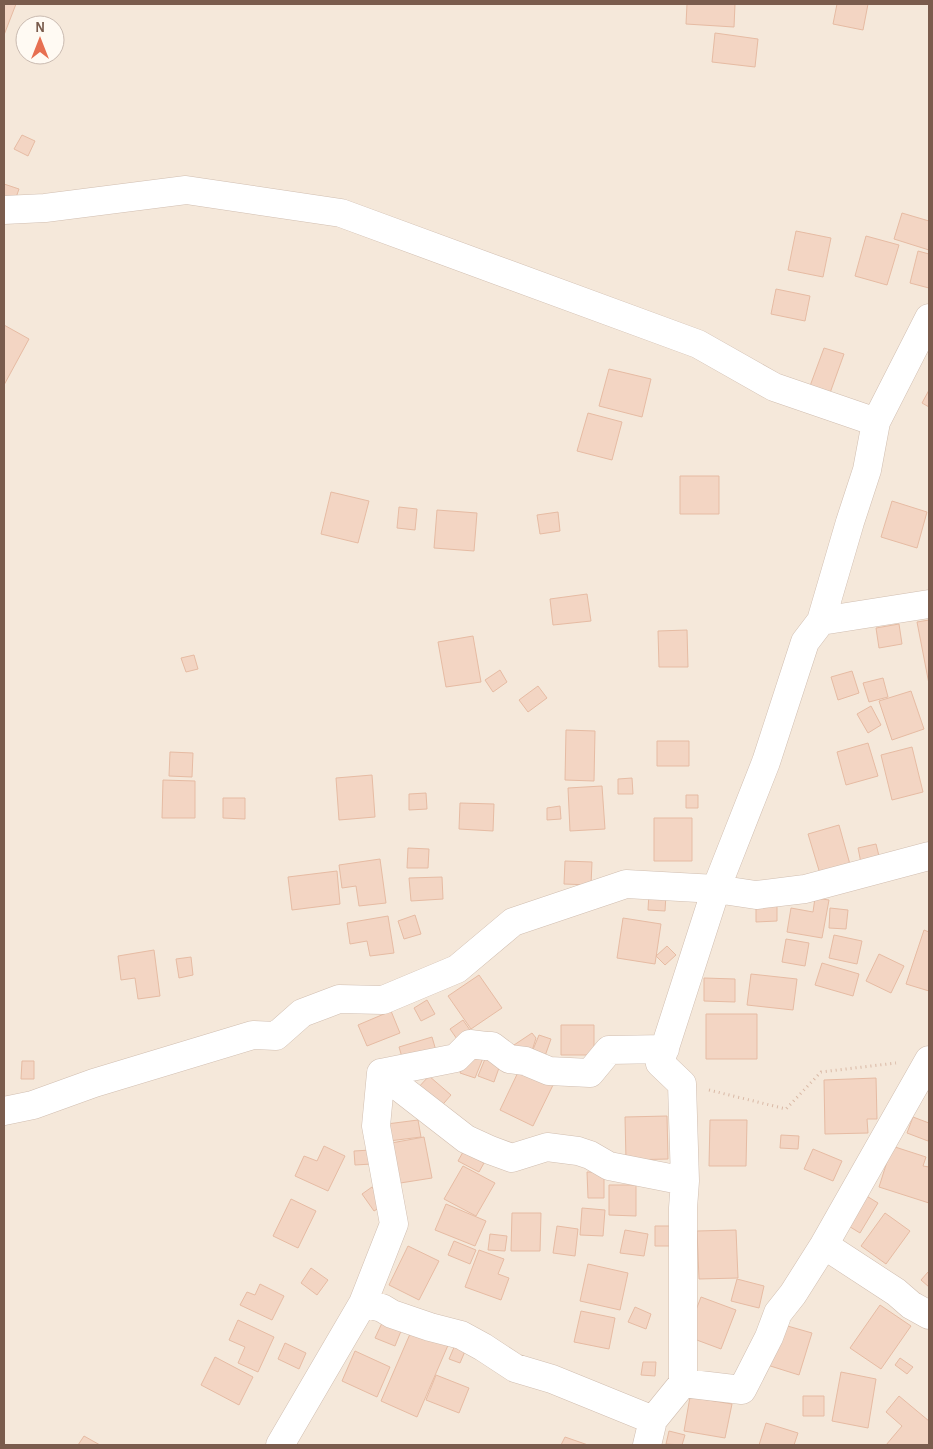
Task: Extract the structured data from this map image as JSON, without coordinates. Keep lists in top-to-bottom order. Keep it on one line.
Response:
{"north":"top"}
